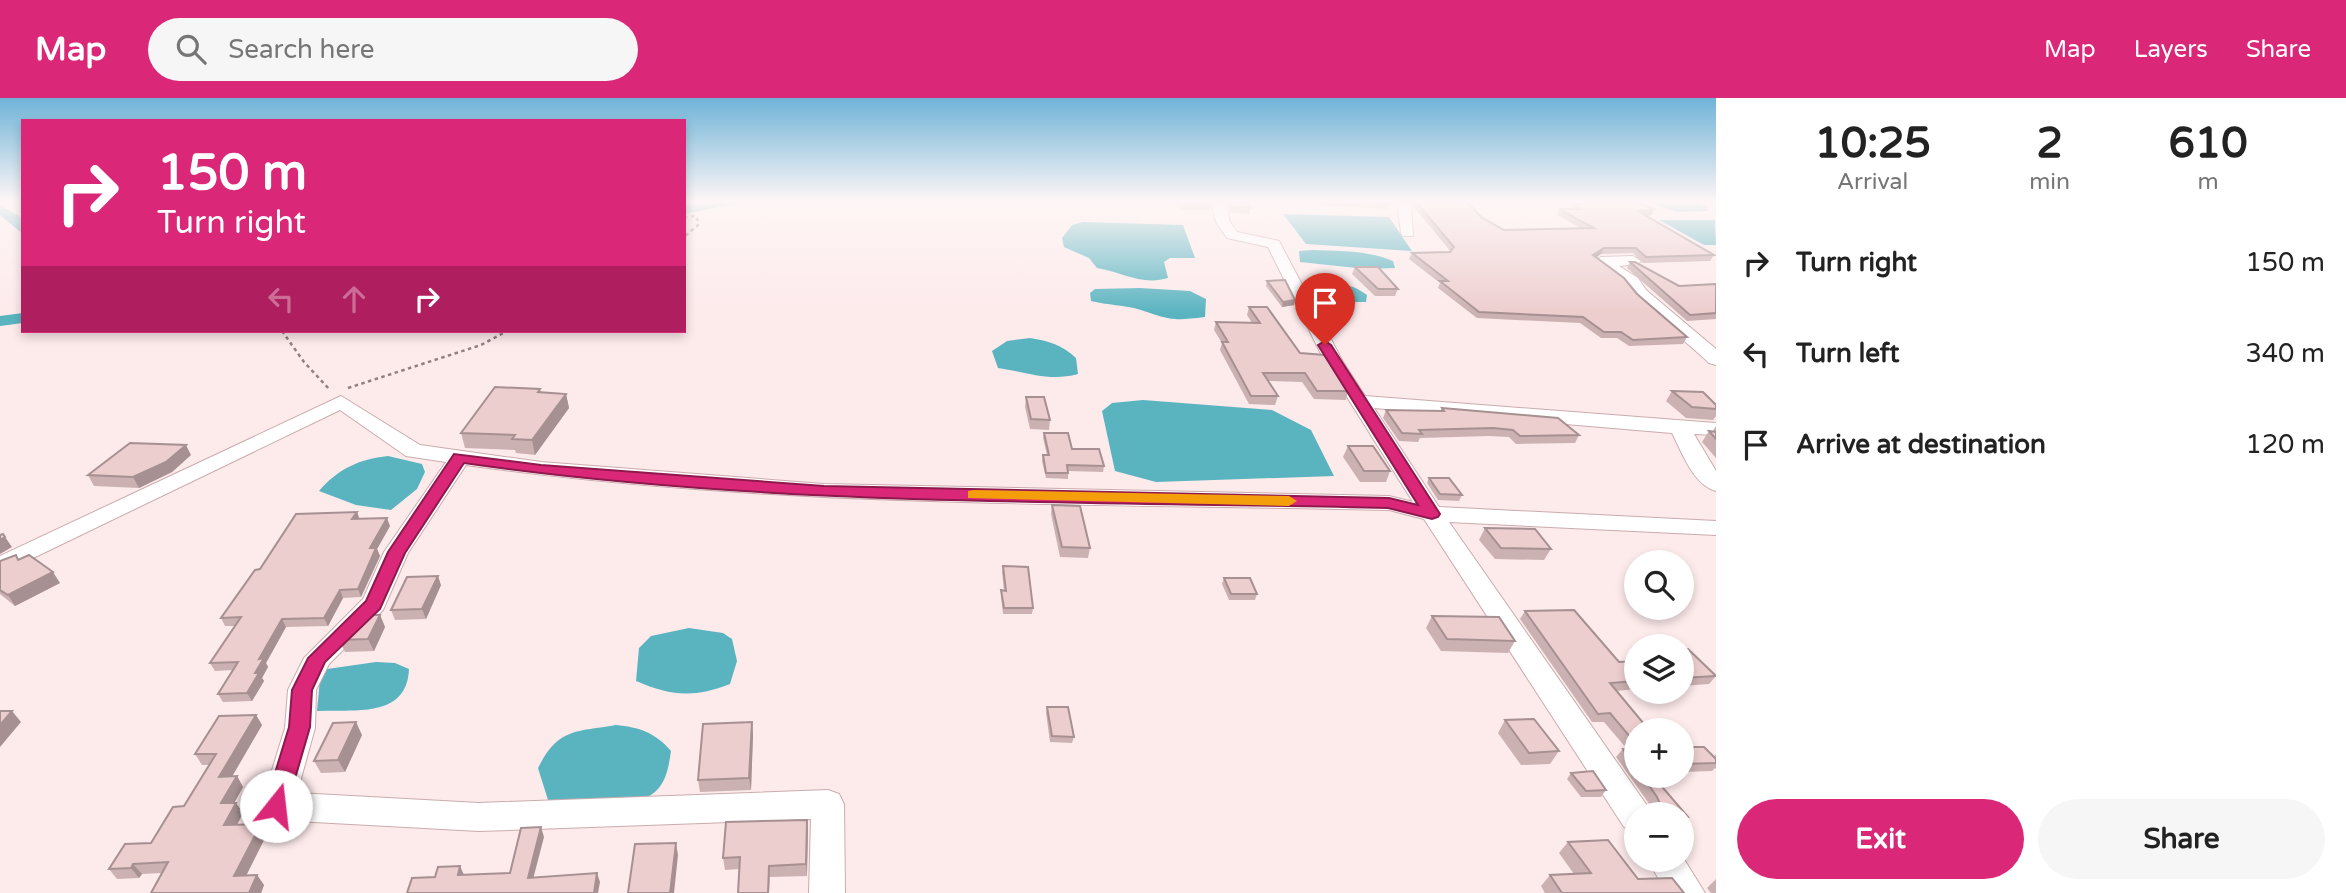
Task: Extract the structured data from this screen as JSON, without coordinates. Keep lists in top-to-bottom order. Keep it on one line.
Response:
{"page":{"header":"Map","search":"Search here","nav":["Map","Layers","Share"],"eta":["10:25","Arrival","2","min","610","m"],"turn":["150 m","Turn right"],"list":[{"name":"Turn right","value":"150 m"},{"name":"Turn left","value":"340 m"},{"name":"Arrive at destination","value":"120 m"}],"map_buttons":["+","−"],"buttons":["Exit","Share"]}}
